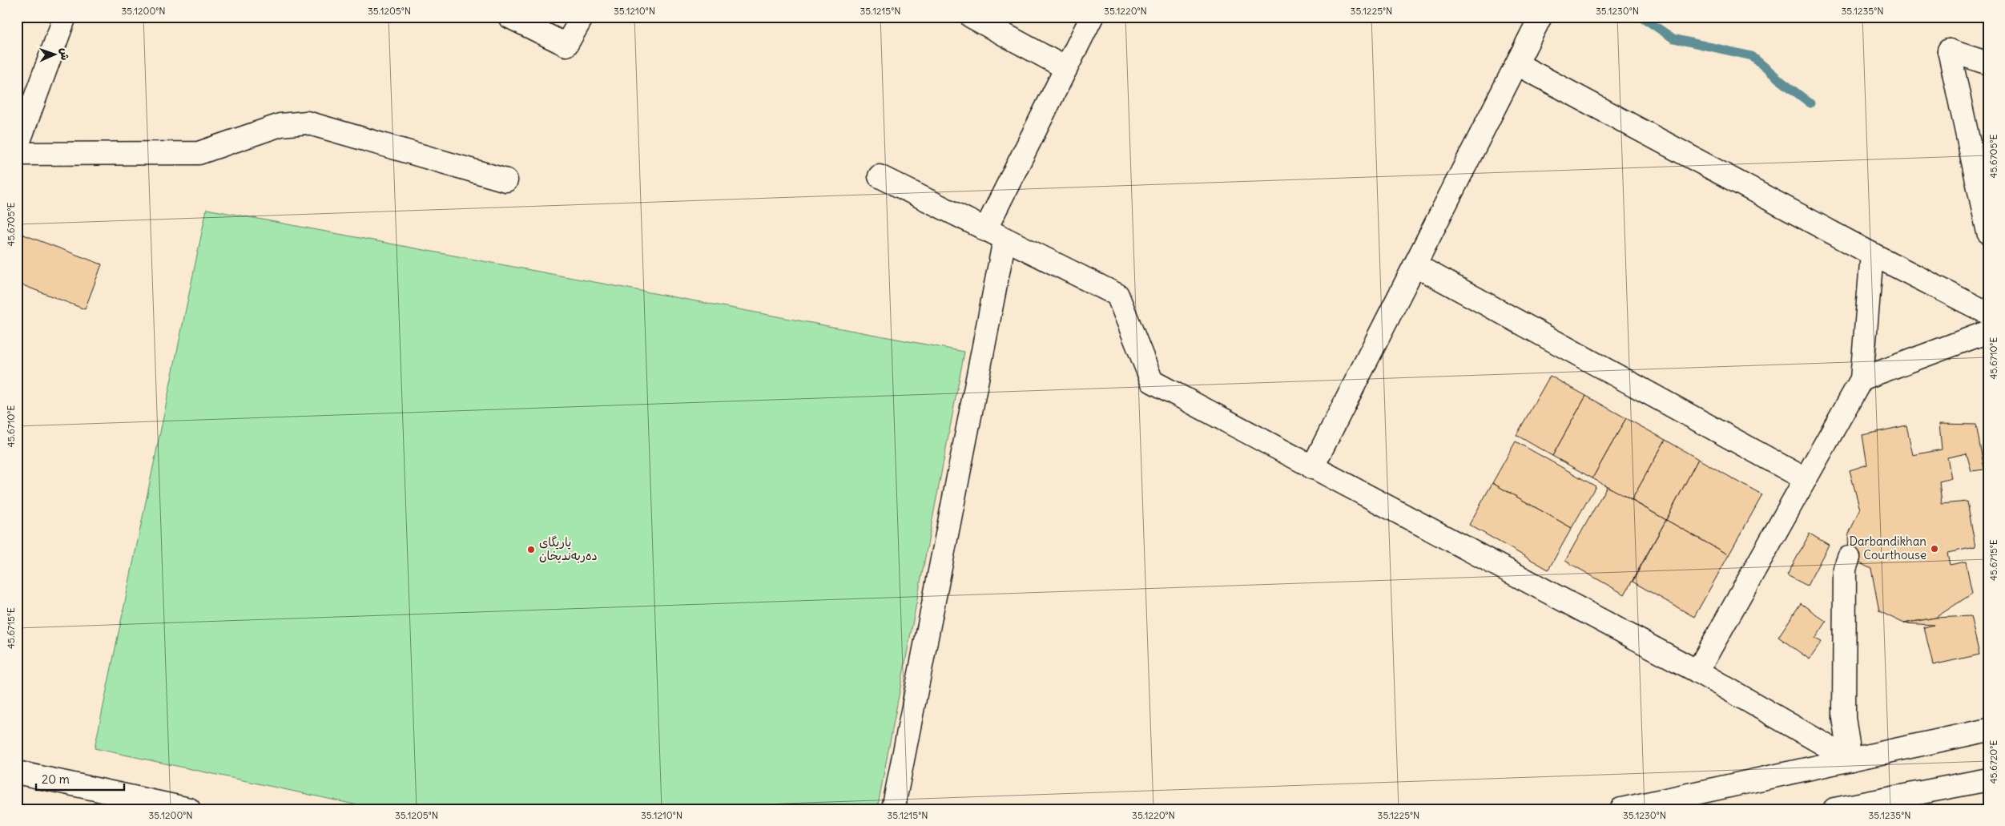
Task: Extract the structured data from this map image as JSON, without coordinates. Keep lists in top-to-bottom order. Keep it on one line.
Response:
{"places":["Darbandikhan Courthouse","یاریگاى ده‌ربه‌ندیخان"],"scale_bar":"20 m","north":"right","coordinates":["35.1200°N","35.1205°N","35.1210°N","35.1215°N","35.1220°N","35.1225°N","35.1230°N","35.1235°N","45.6705°E","45.6710°E","45.6715°E","45.6720°E"]}
